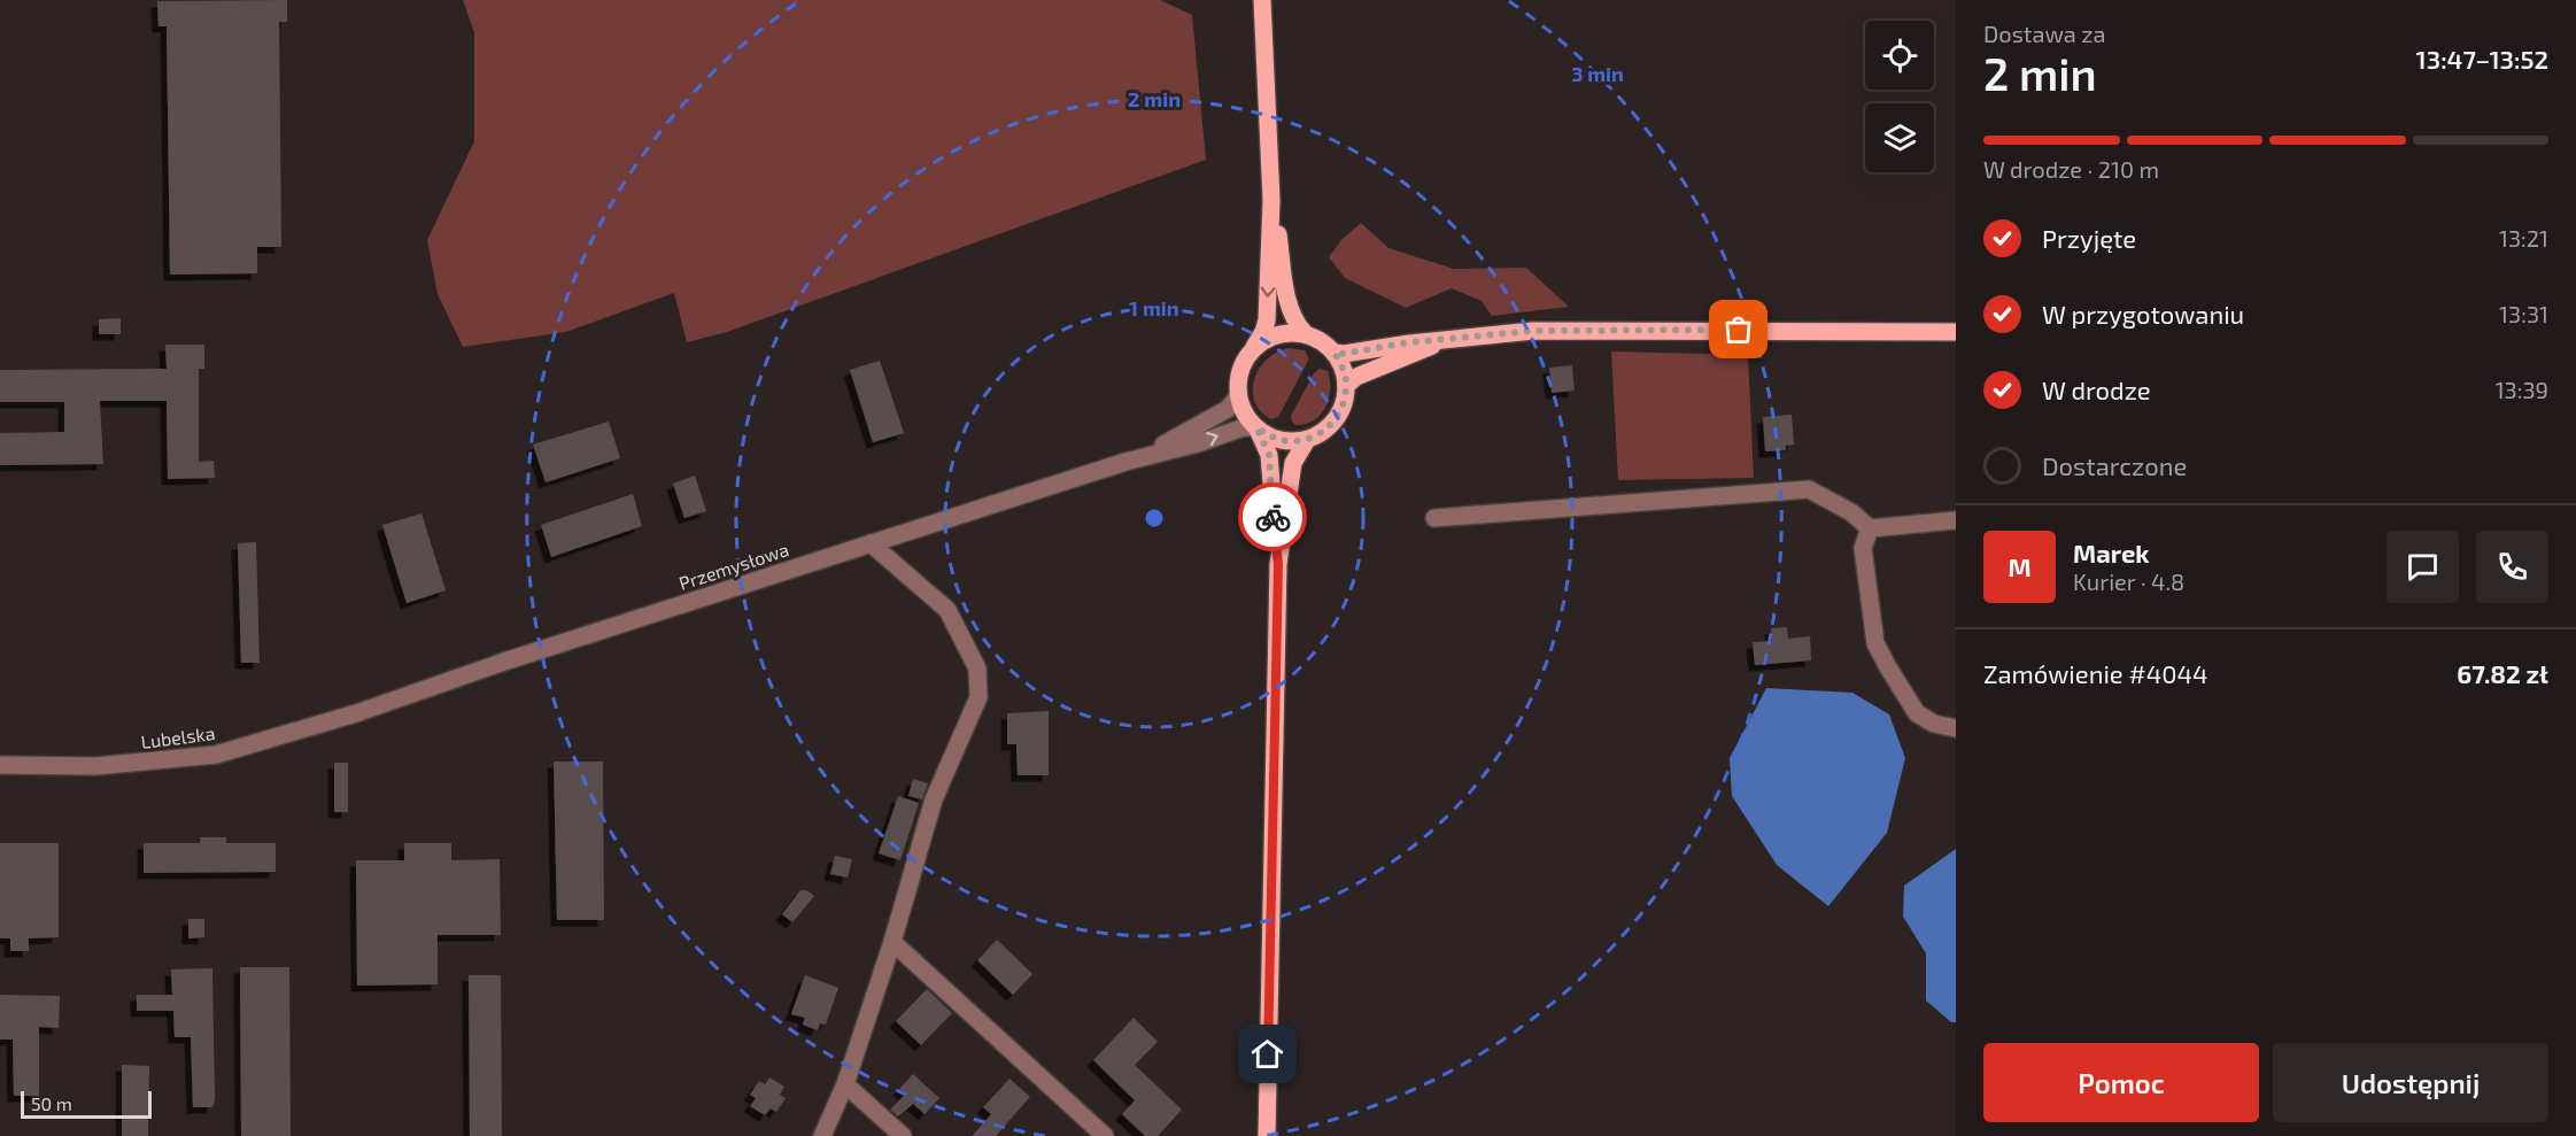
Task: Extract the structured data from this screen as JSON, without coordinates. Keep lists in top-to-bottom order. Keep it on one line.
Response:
{"streets":{"street":["Przemysłowa","Lubelska"]},"crossings":[["Przemysłowa","Lubelska"]],"scale_bar":"50 m","page":{"heading":["2 min","Dostawa za","13:47–13:52"],"panel":["Marek","Kurier · 4.8","Zamówienie #4044","67.82 zł"],"bar":"W drodze · 210 m","list":[["Przyjęte","13:21"],["W przygotowaniu","13:31"],["W drodze","13:39"],"Dostarczone"],"round":"M","buttons":["Pomoc","Udostępnij"],"scale":"50 m"},"rings":["3 min","2 min","1 min"]}
